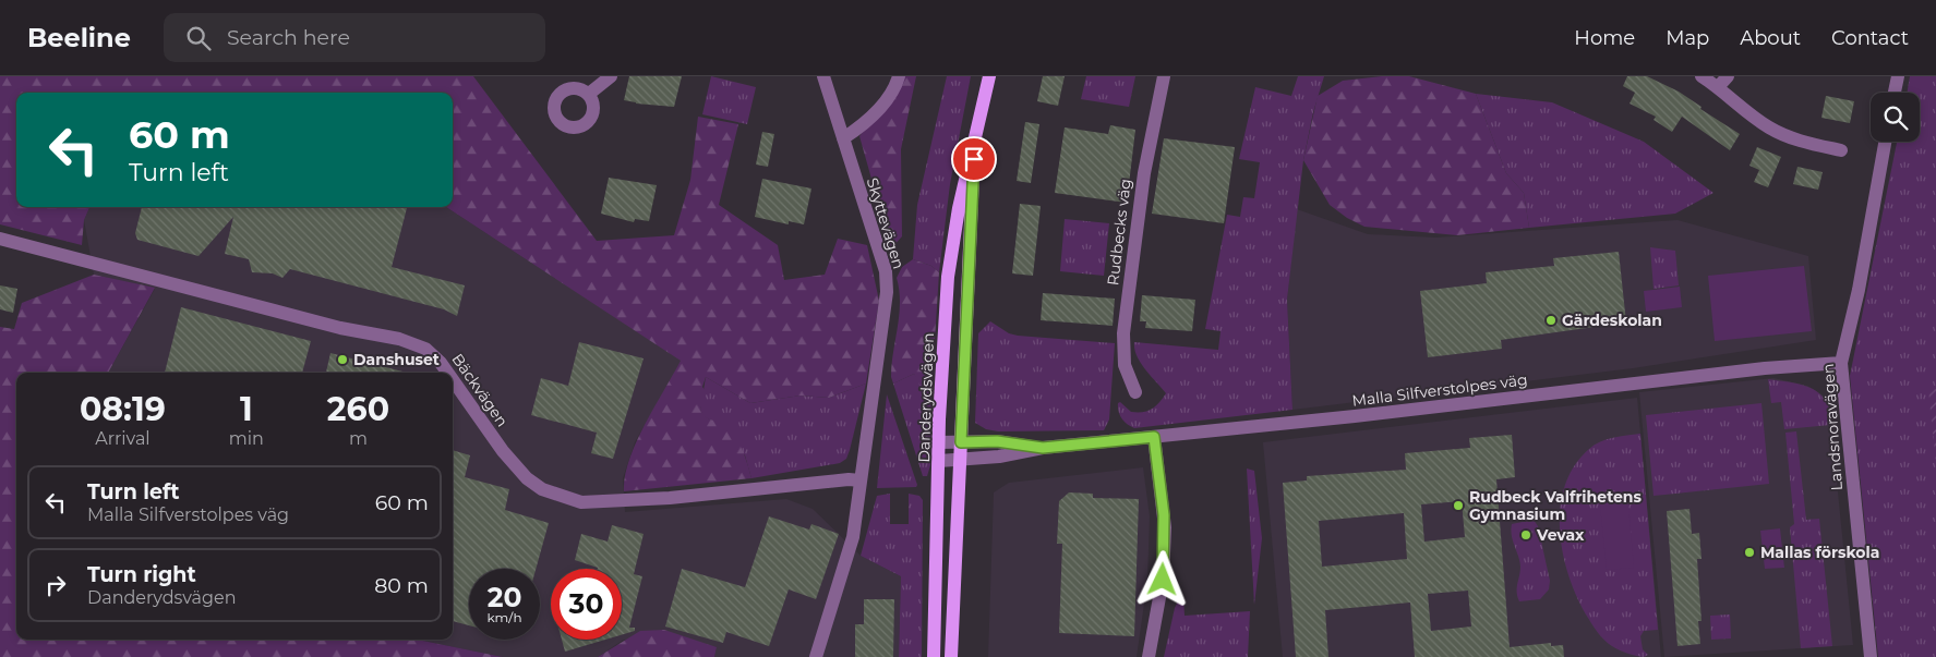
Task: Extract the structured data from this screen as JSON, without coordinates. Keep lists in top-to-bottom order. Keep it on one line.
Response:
{"streets":{"main road":["Danderydsvägen"],"street":["Skyttevägen","Rudbecks väg","Bäckvägen","Malla Silfverstolpes väg","Landsnoravägen"]},"crossings":[["Skyttevägen","Bäckvägen"],["Malla Silfverstolpes väg","Danderydsvägen"],["Malla Silfverstolpes väg","Landsnoravägen"]],"places":["Gärdeskolan","Danshuset","Rudbeck Valfrihetens Gymnasium","Vevax","Mallas förskola"],"page":{"header":"Beeline","search":"Search here","nav":["Home","Map","About","Contact"],"turn":["60 m","Turn left"],"eta":["08:19","Arrival","1","min","260","m"],"list":[{"name":"Turn left","note":"Malla Silfverstolpes väg","value":"60 m"},{"name":"Turn right","note":"Danderydsvägen","value":"80 m"}],"speed":"20 km/h","limit":"30"}}
